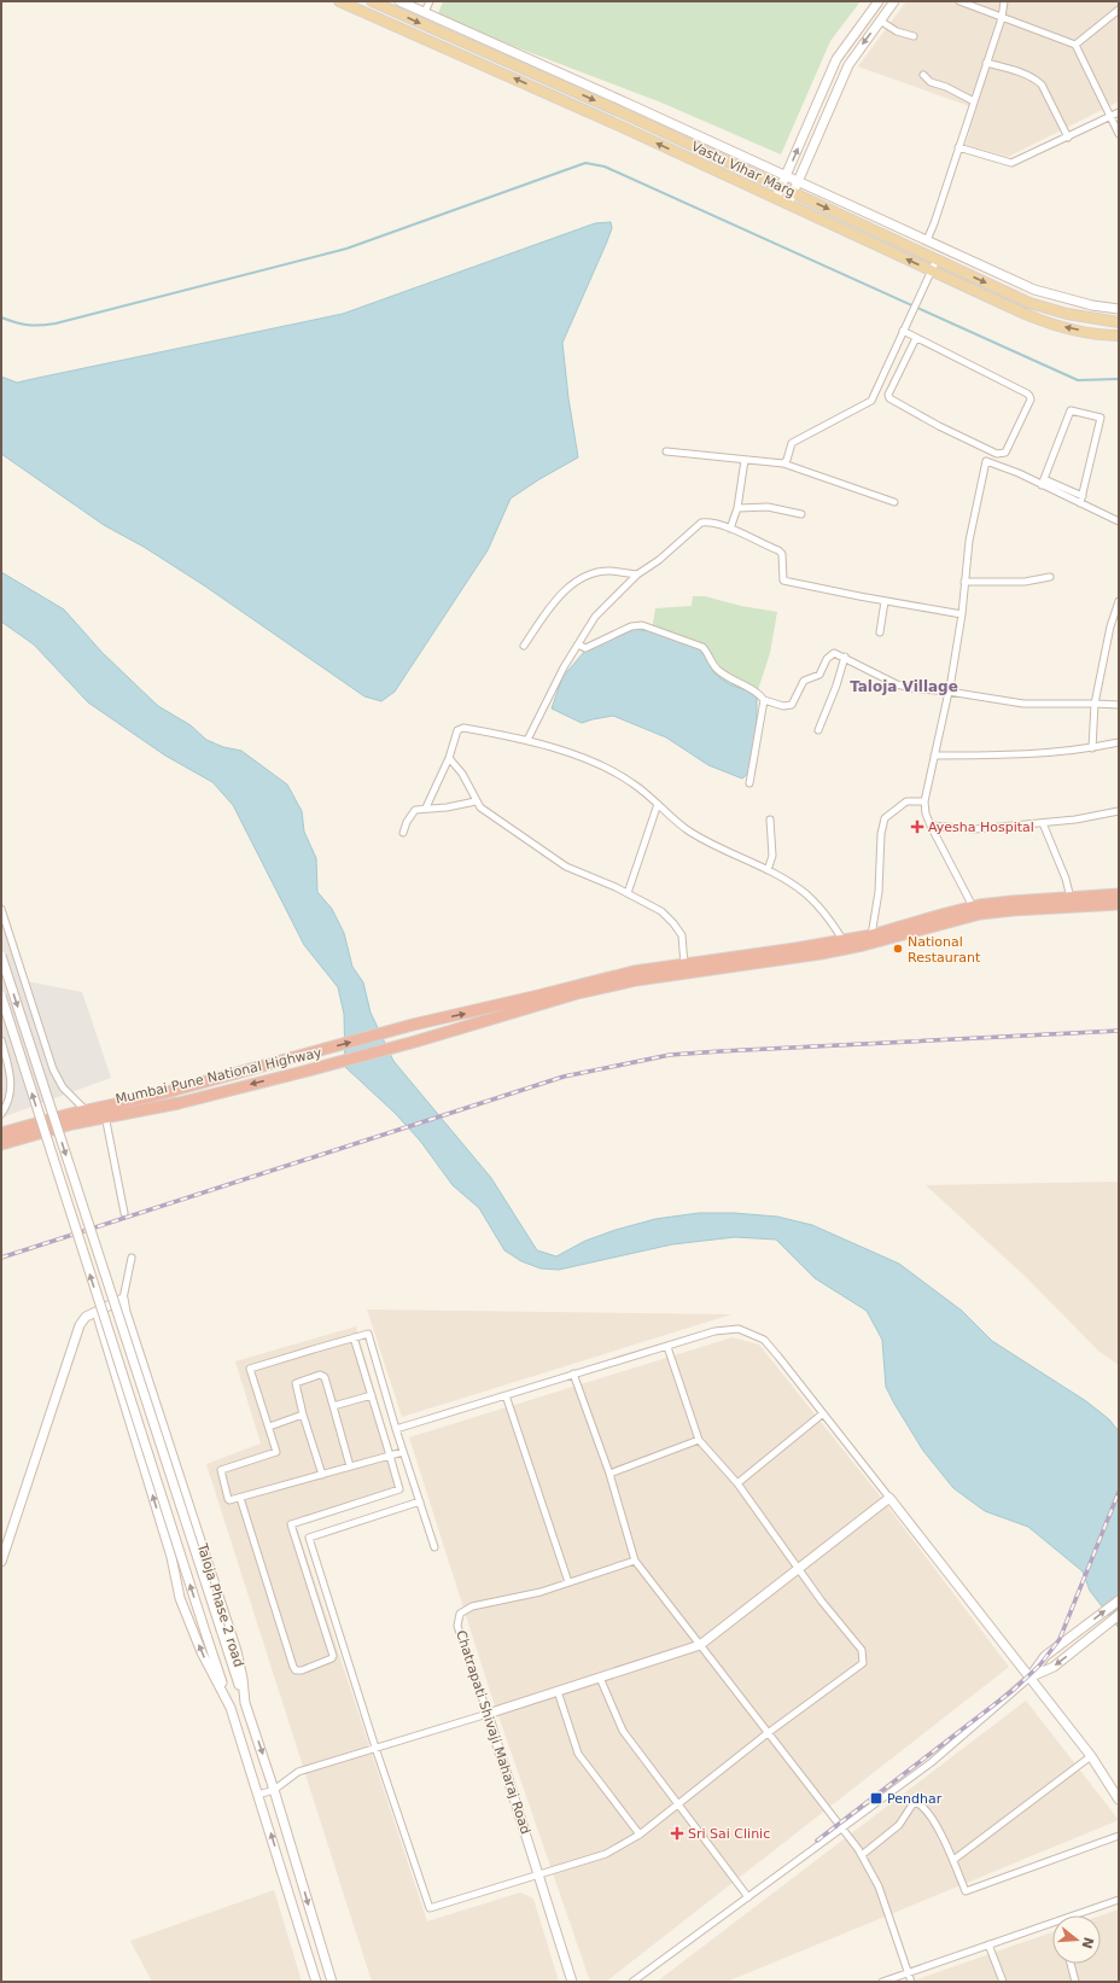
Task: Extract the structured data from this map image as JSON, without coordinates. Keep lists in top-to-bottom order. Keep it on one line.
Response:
{"streets":{"highway":["Mumbai Pune National Highway"],"main road":["Vastu Vihar Marg"],"street":["Taloja Phase 2 road","Chatrapati Shivaji Maharaj Road"]},"districts":["Taloja Village"],"places":{"health":["Ayesha Hospital","Sri Sai Clinic"],"other":["National Restaurant"],"transit":["Pendhar"]},"north":"right"}
